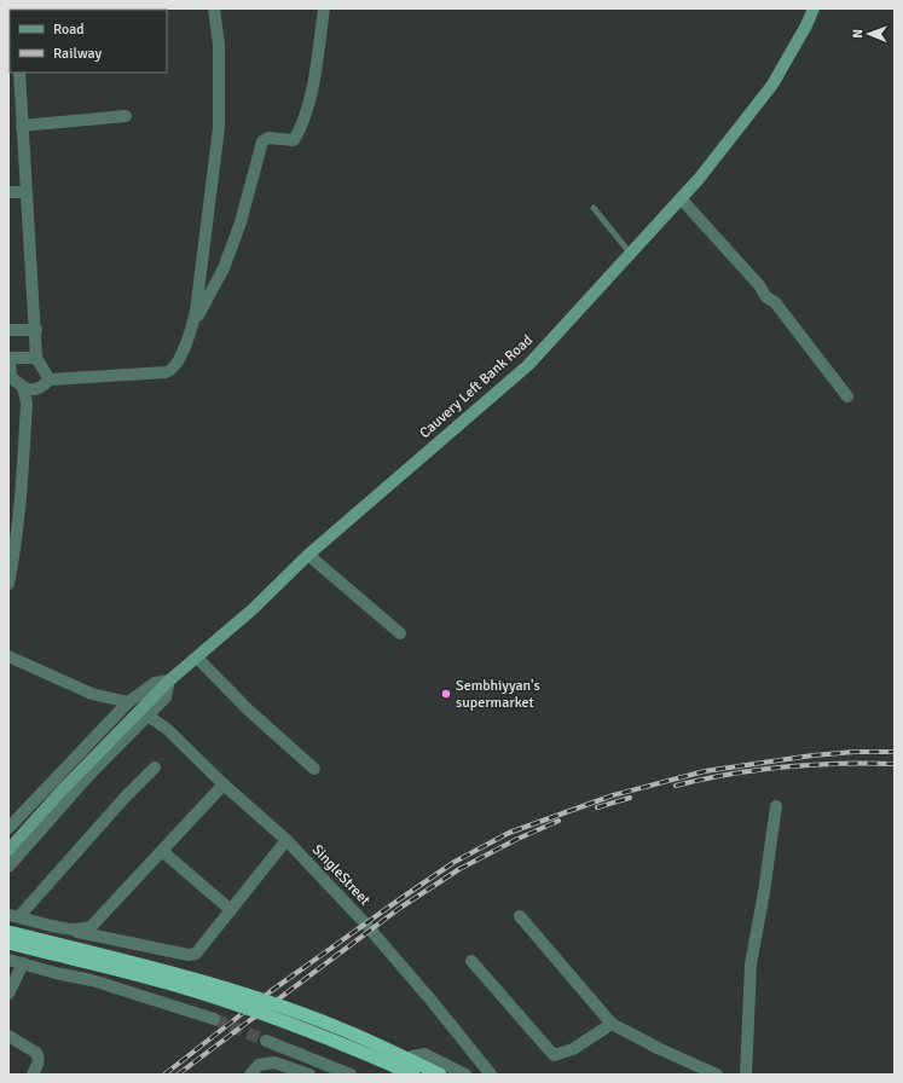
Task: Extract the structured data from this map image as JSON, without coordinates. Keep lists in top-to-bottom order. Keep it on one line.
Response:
{"streets":{"main road":["Cauvery Left Bank Road"],"street":["SingleStreet"]},"places":["Sembhiyyan's supermarket"],"legend":["Road","Railway"],"north":"left"}
